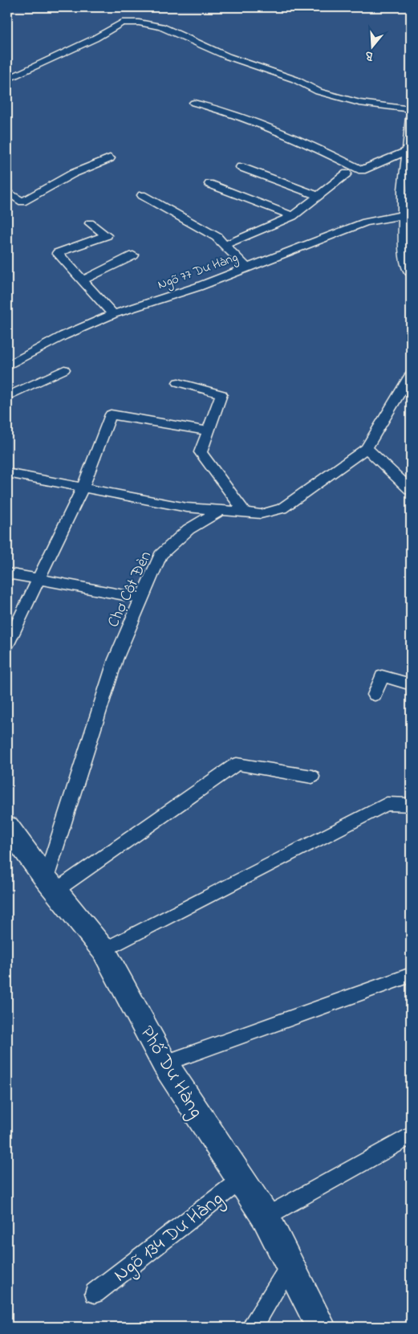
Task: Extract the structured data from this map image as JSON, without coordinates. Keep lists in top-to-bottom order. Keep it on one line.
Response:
{"streets":{"street":["Phố Dư Hàng"],"lane":["Ngõ 77 Dư Hàng","Chợ Cột Đèn","Ngõ 134 Dư Hàng"]},"crossings":[["Chợ Cột Đèn","Phố Dư Hàng"],["Phố Dư Hàng","Ngõ 134 Dư Hàng"]],"north":"bottom"}
